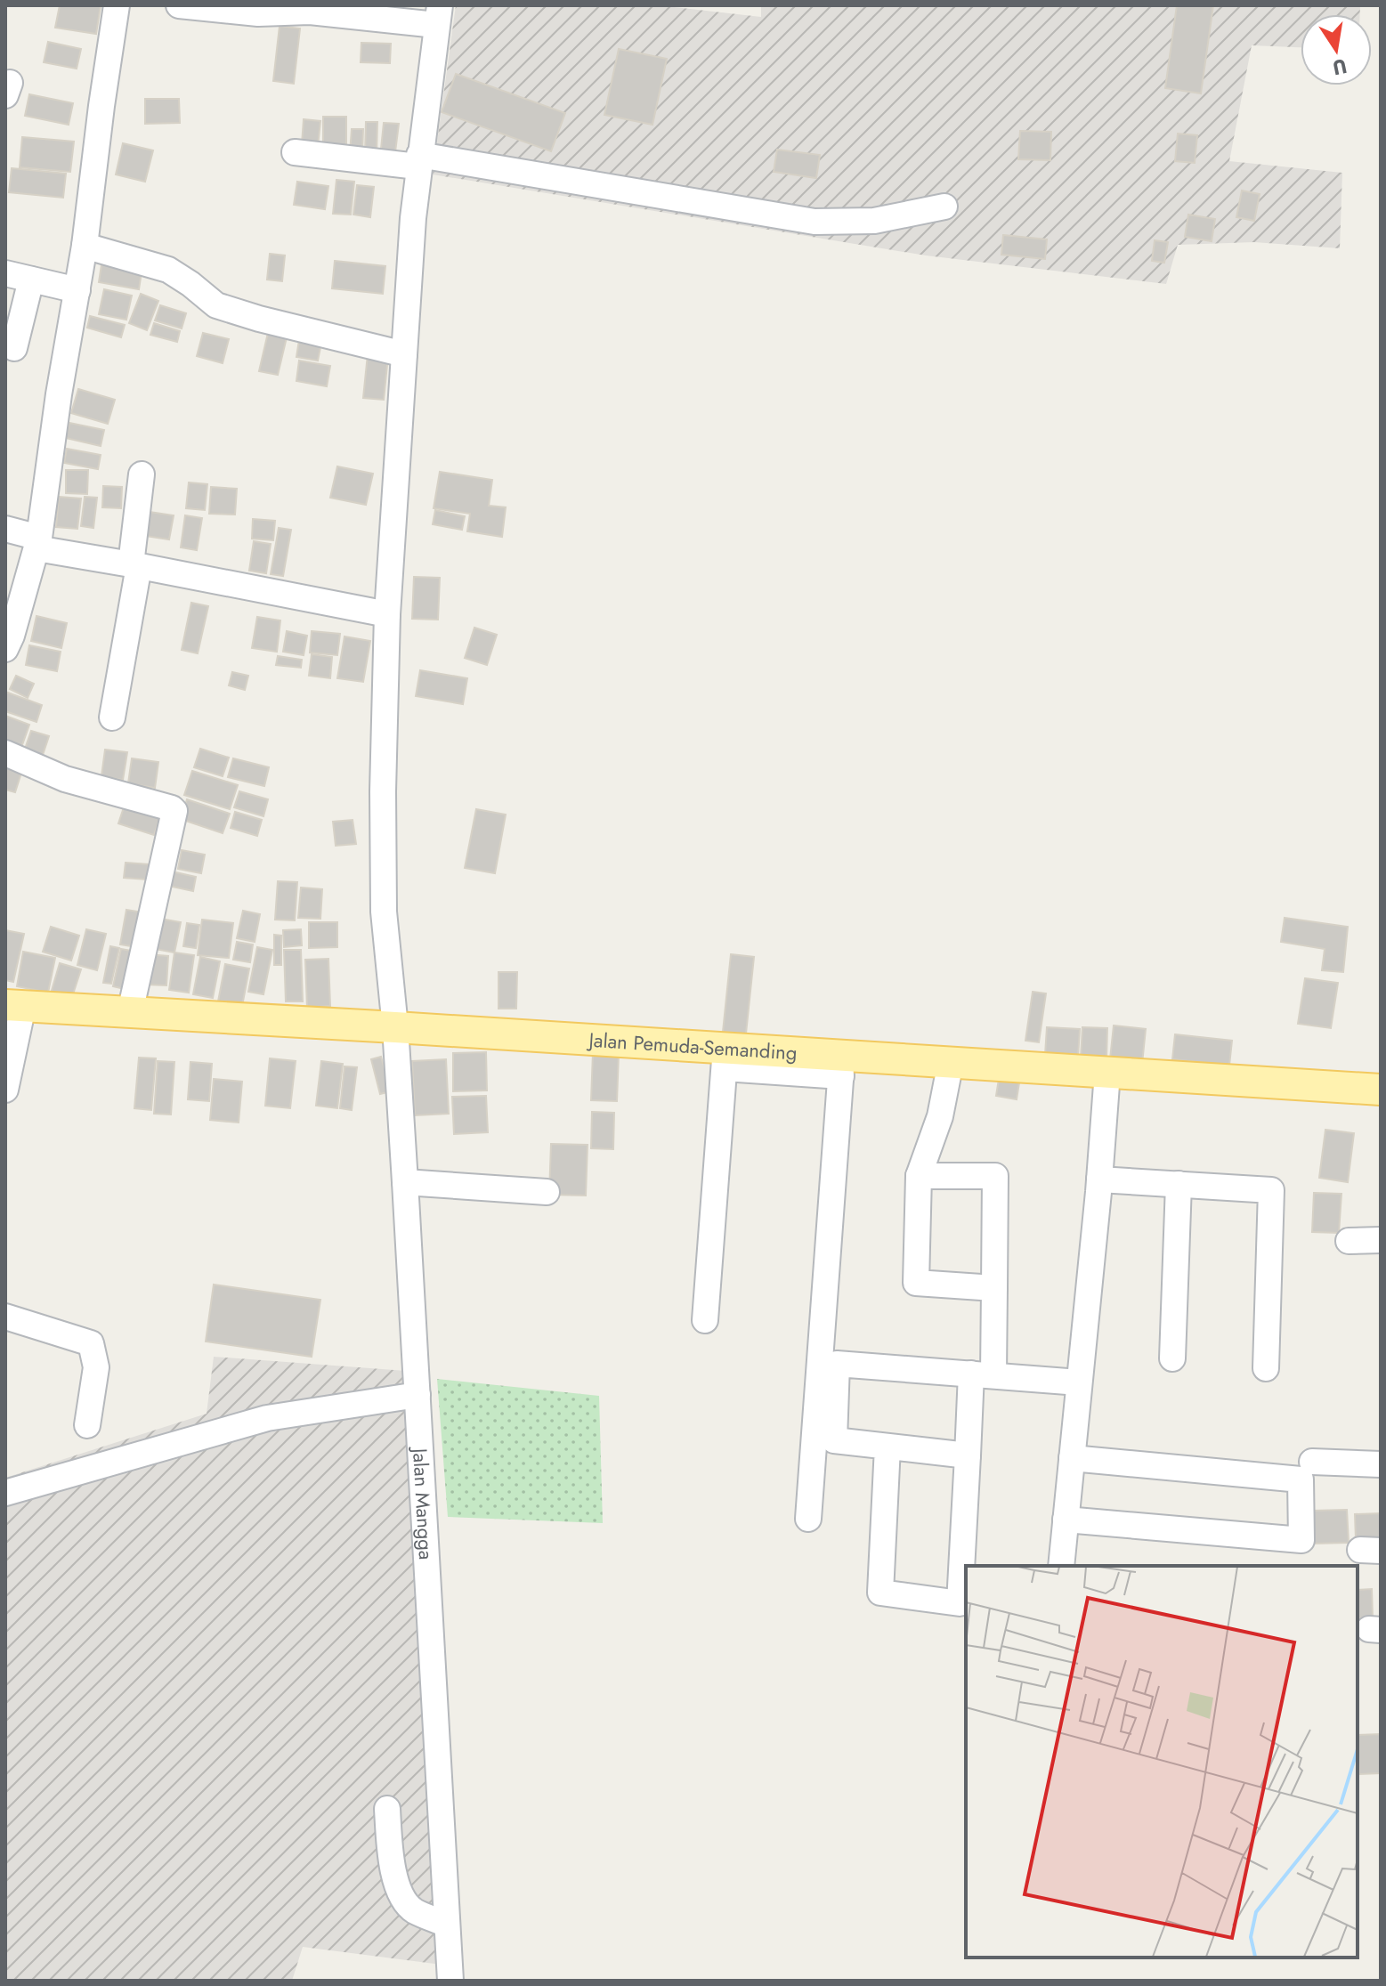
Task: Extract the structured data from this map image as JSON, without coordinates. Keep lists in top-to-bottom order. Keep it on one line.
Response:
{"streets":{"main road":["Jalan Pemuda-Semanding"],"street":["Jalan Mangga"]},"crossings":[["Jalan Pemuda-Semanding","Jalan Mangga"]],"north":"bottom"}
